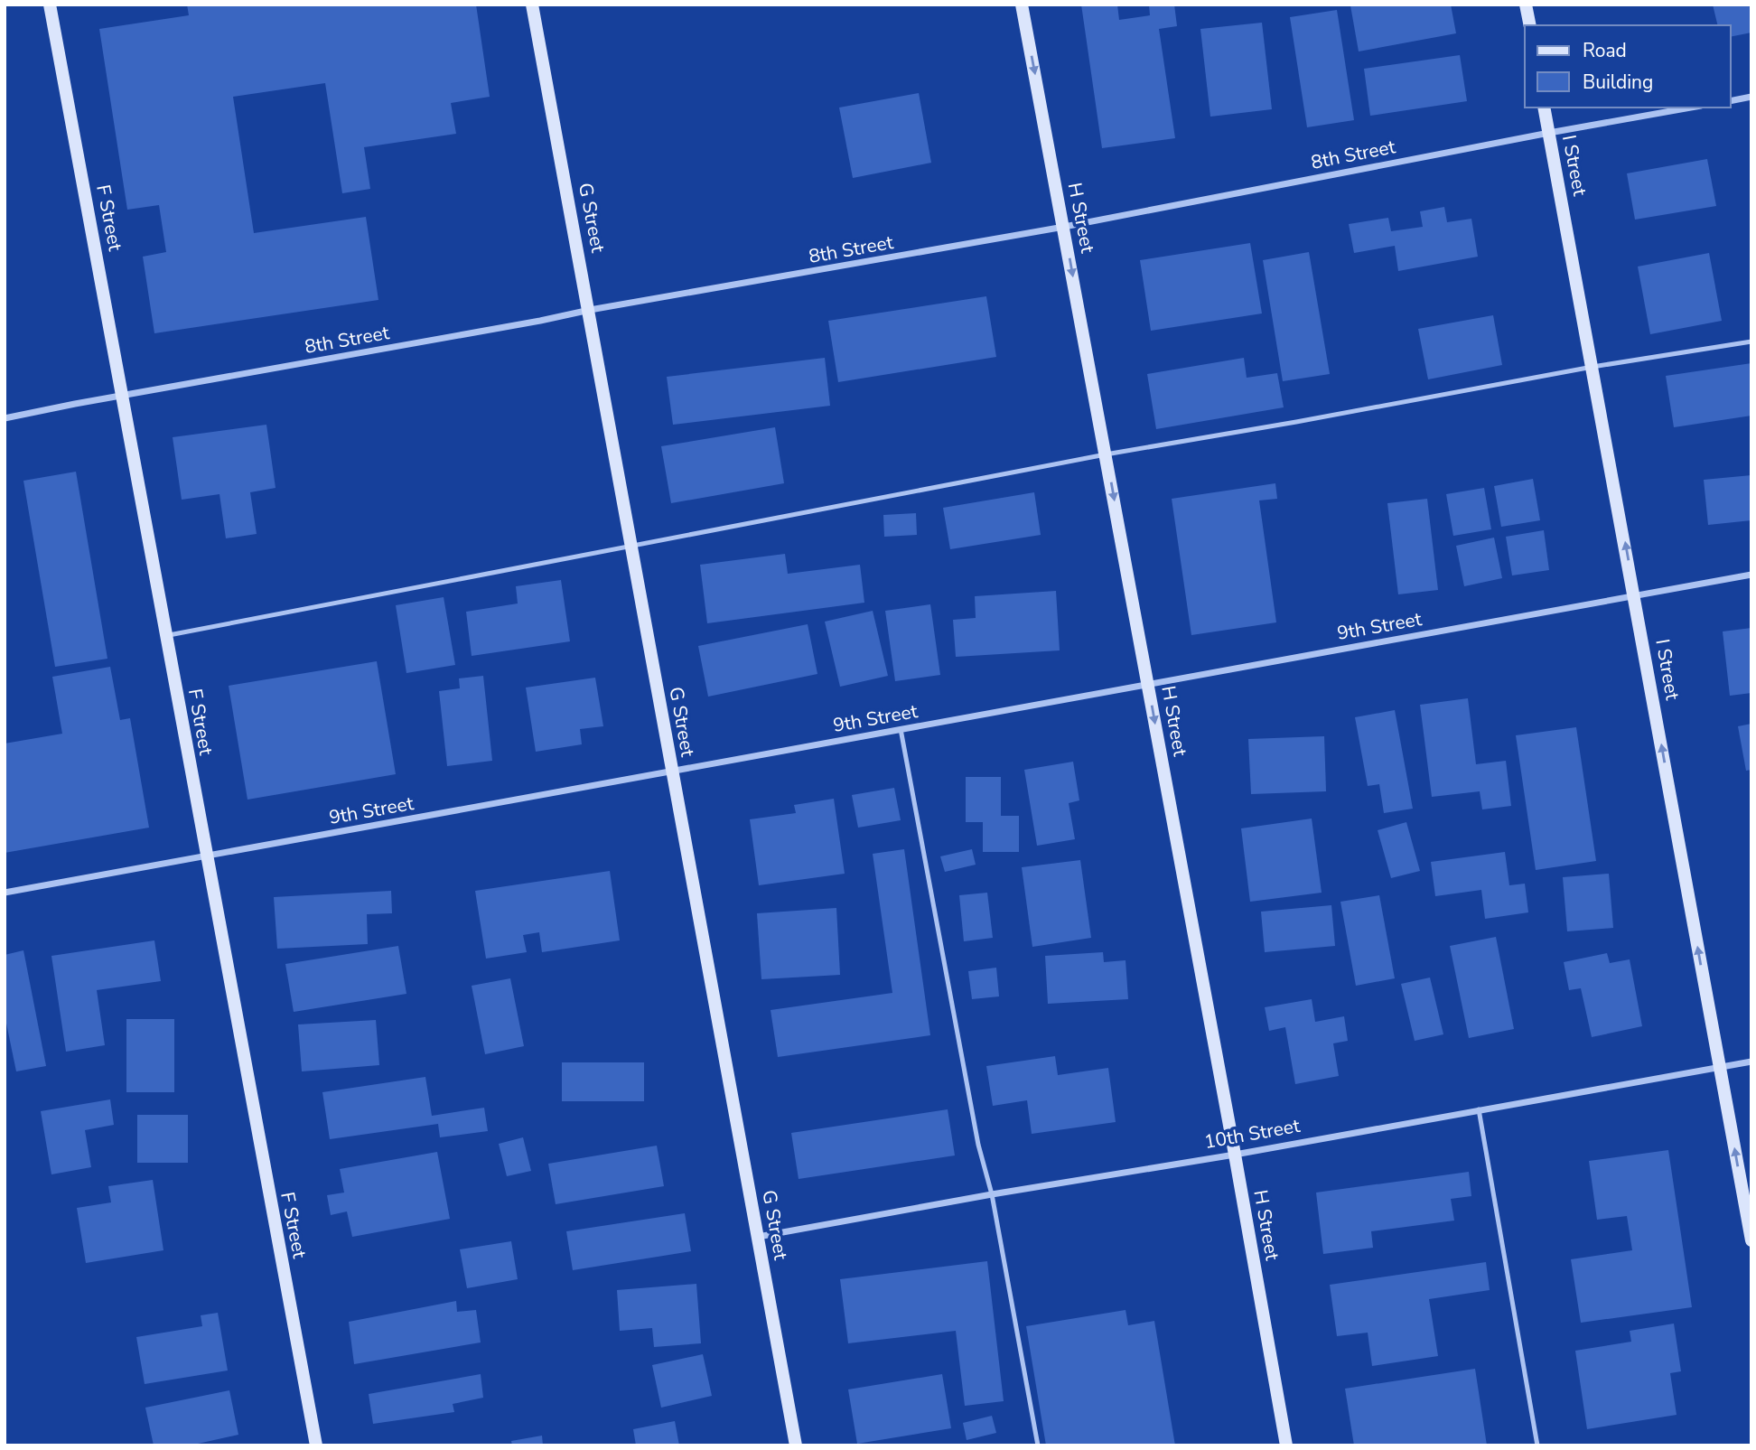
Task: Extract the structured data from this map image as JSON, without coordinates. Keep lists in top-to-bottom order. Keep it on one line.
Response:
{"streets":{"street":["8th Street","I Street","F Street","G Street","H Street","9th Street","10th Street"]},"crossings":[["8th Street","I Street"],["8th Street","F Street"],["8th Street","G Street"],["8th Street","H Street"],["I Street","9th Street"],["I Street","10th Street"],["F Street","9th Street"],["G Street","9th Street"],["G Street","10th Street"],["H Street","9th Street"],["H Street","10th Street"]],"one_way":["I Street","H Street"],"legend":["Road","Building"]}
